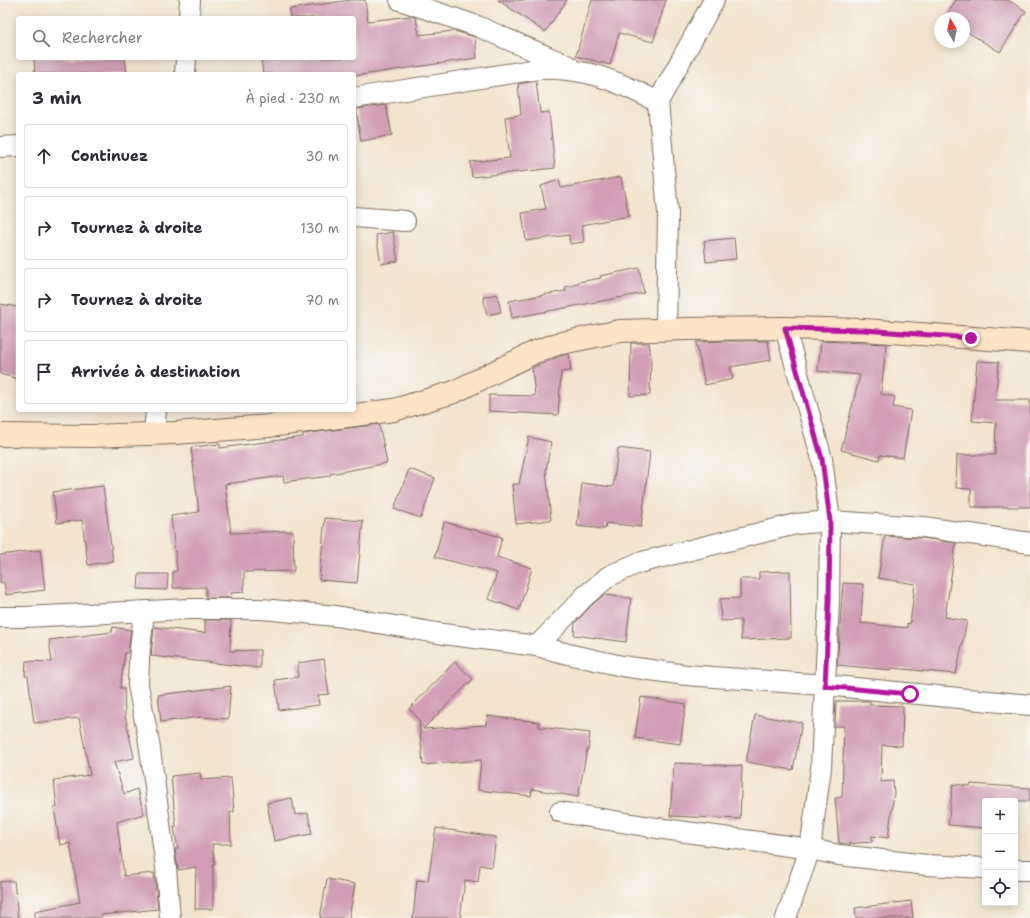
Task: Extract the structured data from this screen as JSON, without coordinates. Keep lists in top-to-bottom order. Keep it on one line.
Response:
{"north":"top","page":{"search":"Rechercher","heading":["3 min","À pied · 230 m"],"list":[["Continuez","30 m"],["Tournez à droite","130 m"],["Tournez à droite","70 m"],"Arrivée à destination"],"map_buttons":["+","−"]}}
